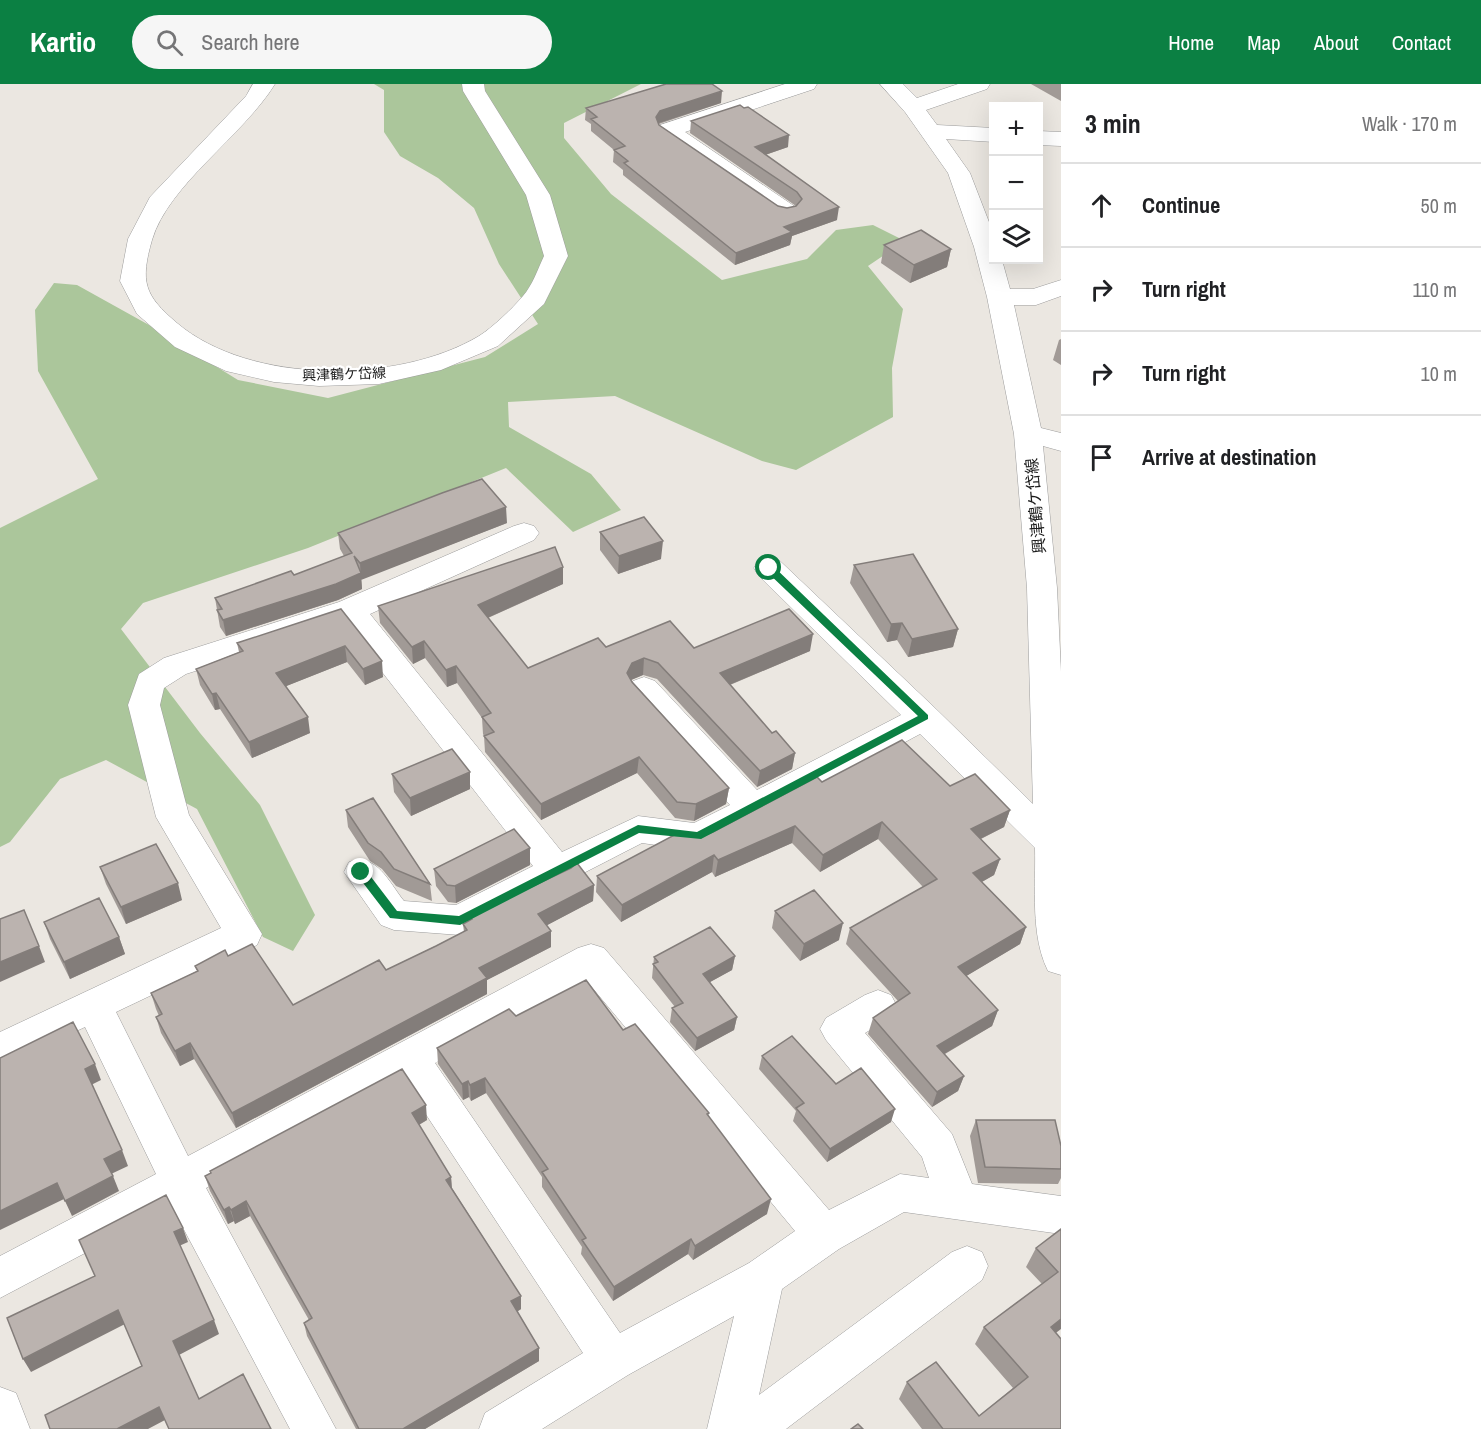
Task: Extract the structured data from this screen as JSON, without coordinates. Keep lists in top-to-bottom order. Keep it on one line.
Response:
{"streets":{"street":["興津鶴ケ岱線"]},"page":{"header":"Kartio","search":"Search here","nav":["Home","Map","About","Contact"],"heading":["3 min","Walk · 170 m"],"map_buttons":["+","−"],"list":[["Continue","50 m"],["Turn right","110 m"],["Turn right","10 m"],"Arrive at destination"]}}
